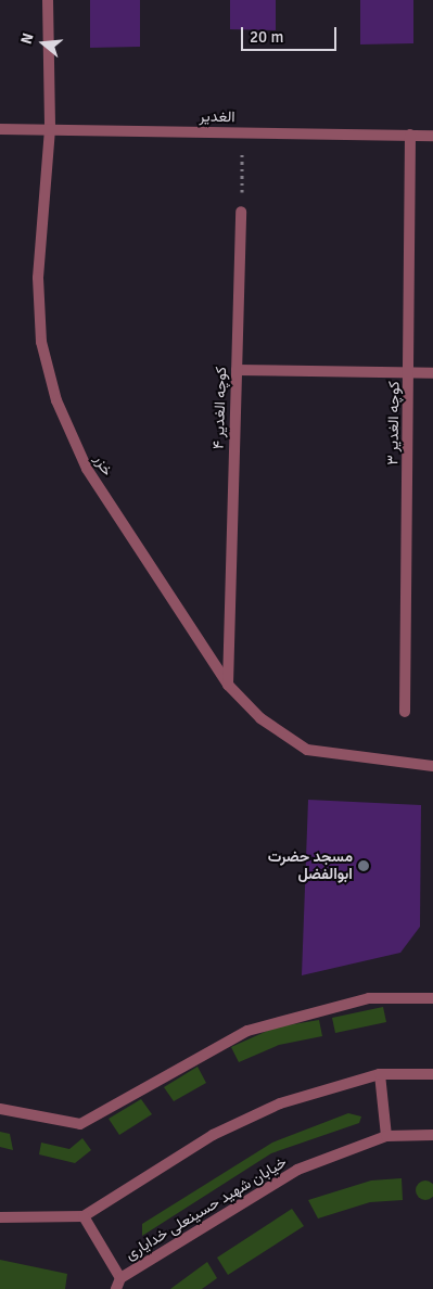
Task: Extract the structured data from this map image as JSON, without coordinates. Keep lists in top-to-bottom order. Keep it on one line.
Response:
{"streets":{"street":["الغدیر","کوچه الغدیر ۴","کوچه الغدیر ۳","خزر","خیابان شهید حسینعلی خدایاری"]},"crossings":[["الغدیر","کوچه الغدیر ۳"],["الغدیر","خزر"],["کوچه الغدیر ۴","خزر"]],"places":["مسجد حضرت ابوالفضل"],"scale_bar":"20 m","north":"left"}
